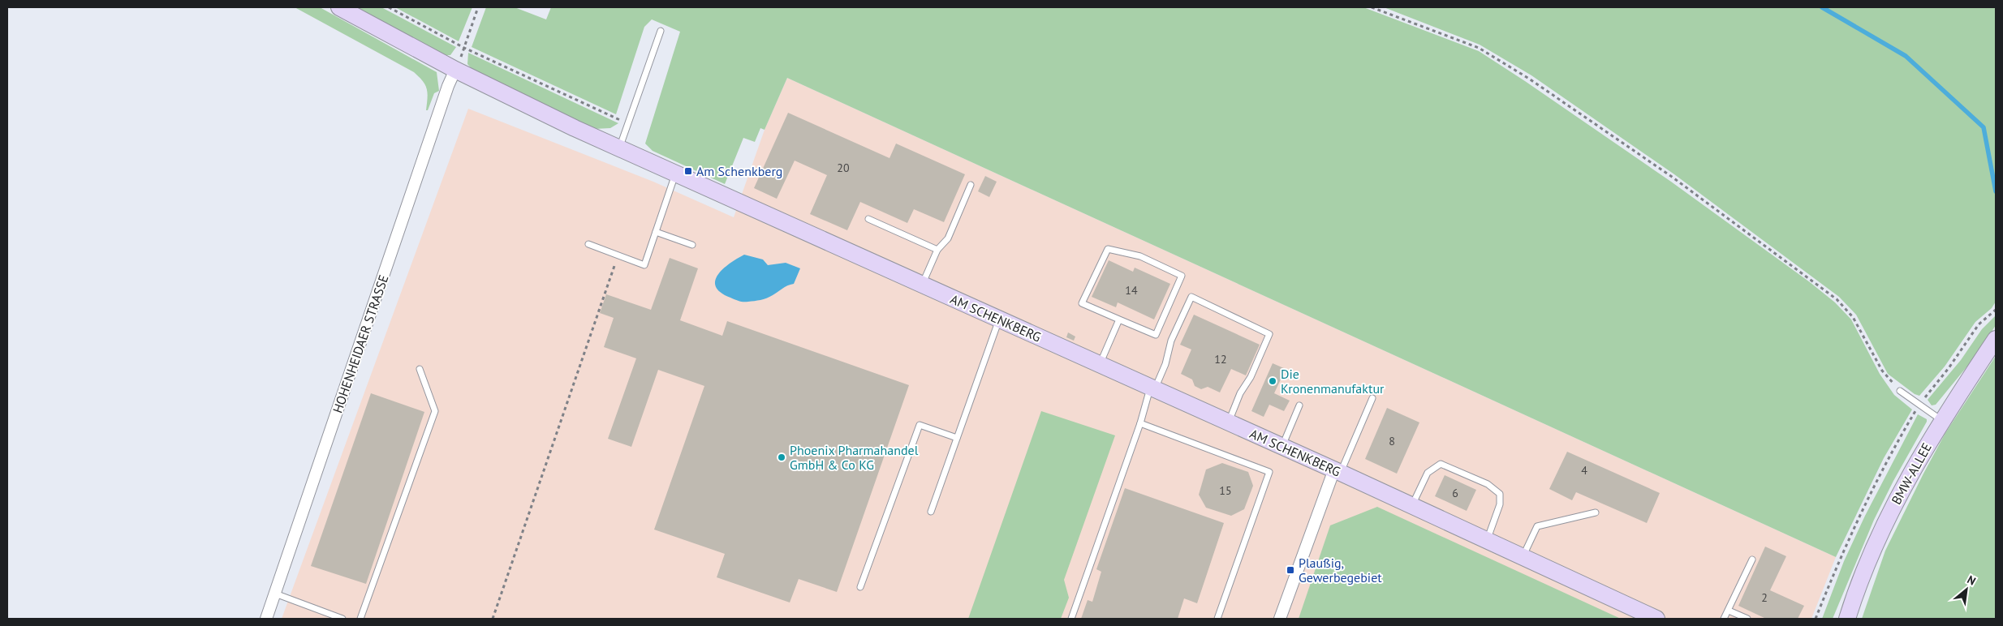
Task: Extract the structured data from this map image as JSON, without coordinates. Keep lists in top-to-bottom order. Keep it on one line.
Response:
{"streets":{"main road":["AM SCHENKBERG","BMW-ALLEE"],"street":["HOHENHEIDAER STRASSE"]},"crossings":[["AM SCHENKBERG","HOHENHEIDAER STRASSE"]],"places":{"transit":["Am Schenkberg","Plaußig, Gewerbegebiet"],"other":["Die Kronenmanufaktur","Phoenix Pharmahandel GmbH & Co KG"]},"house_numbers":["20","14","12","8","4","15","6","2"],"north":"top right"}
